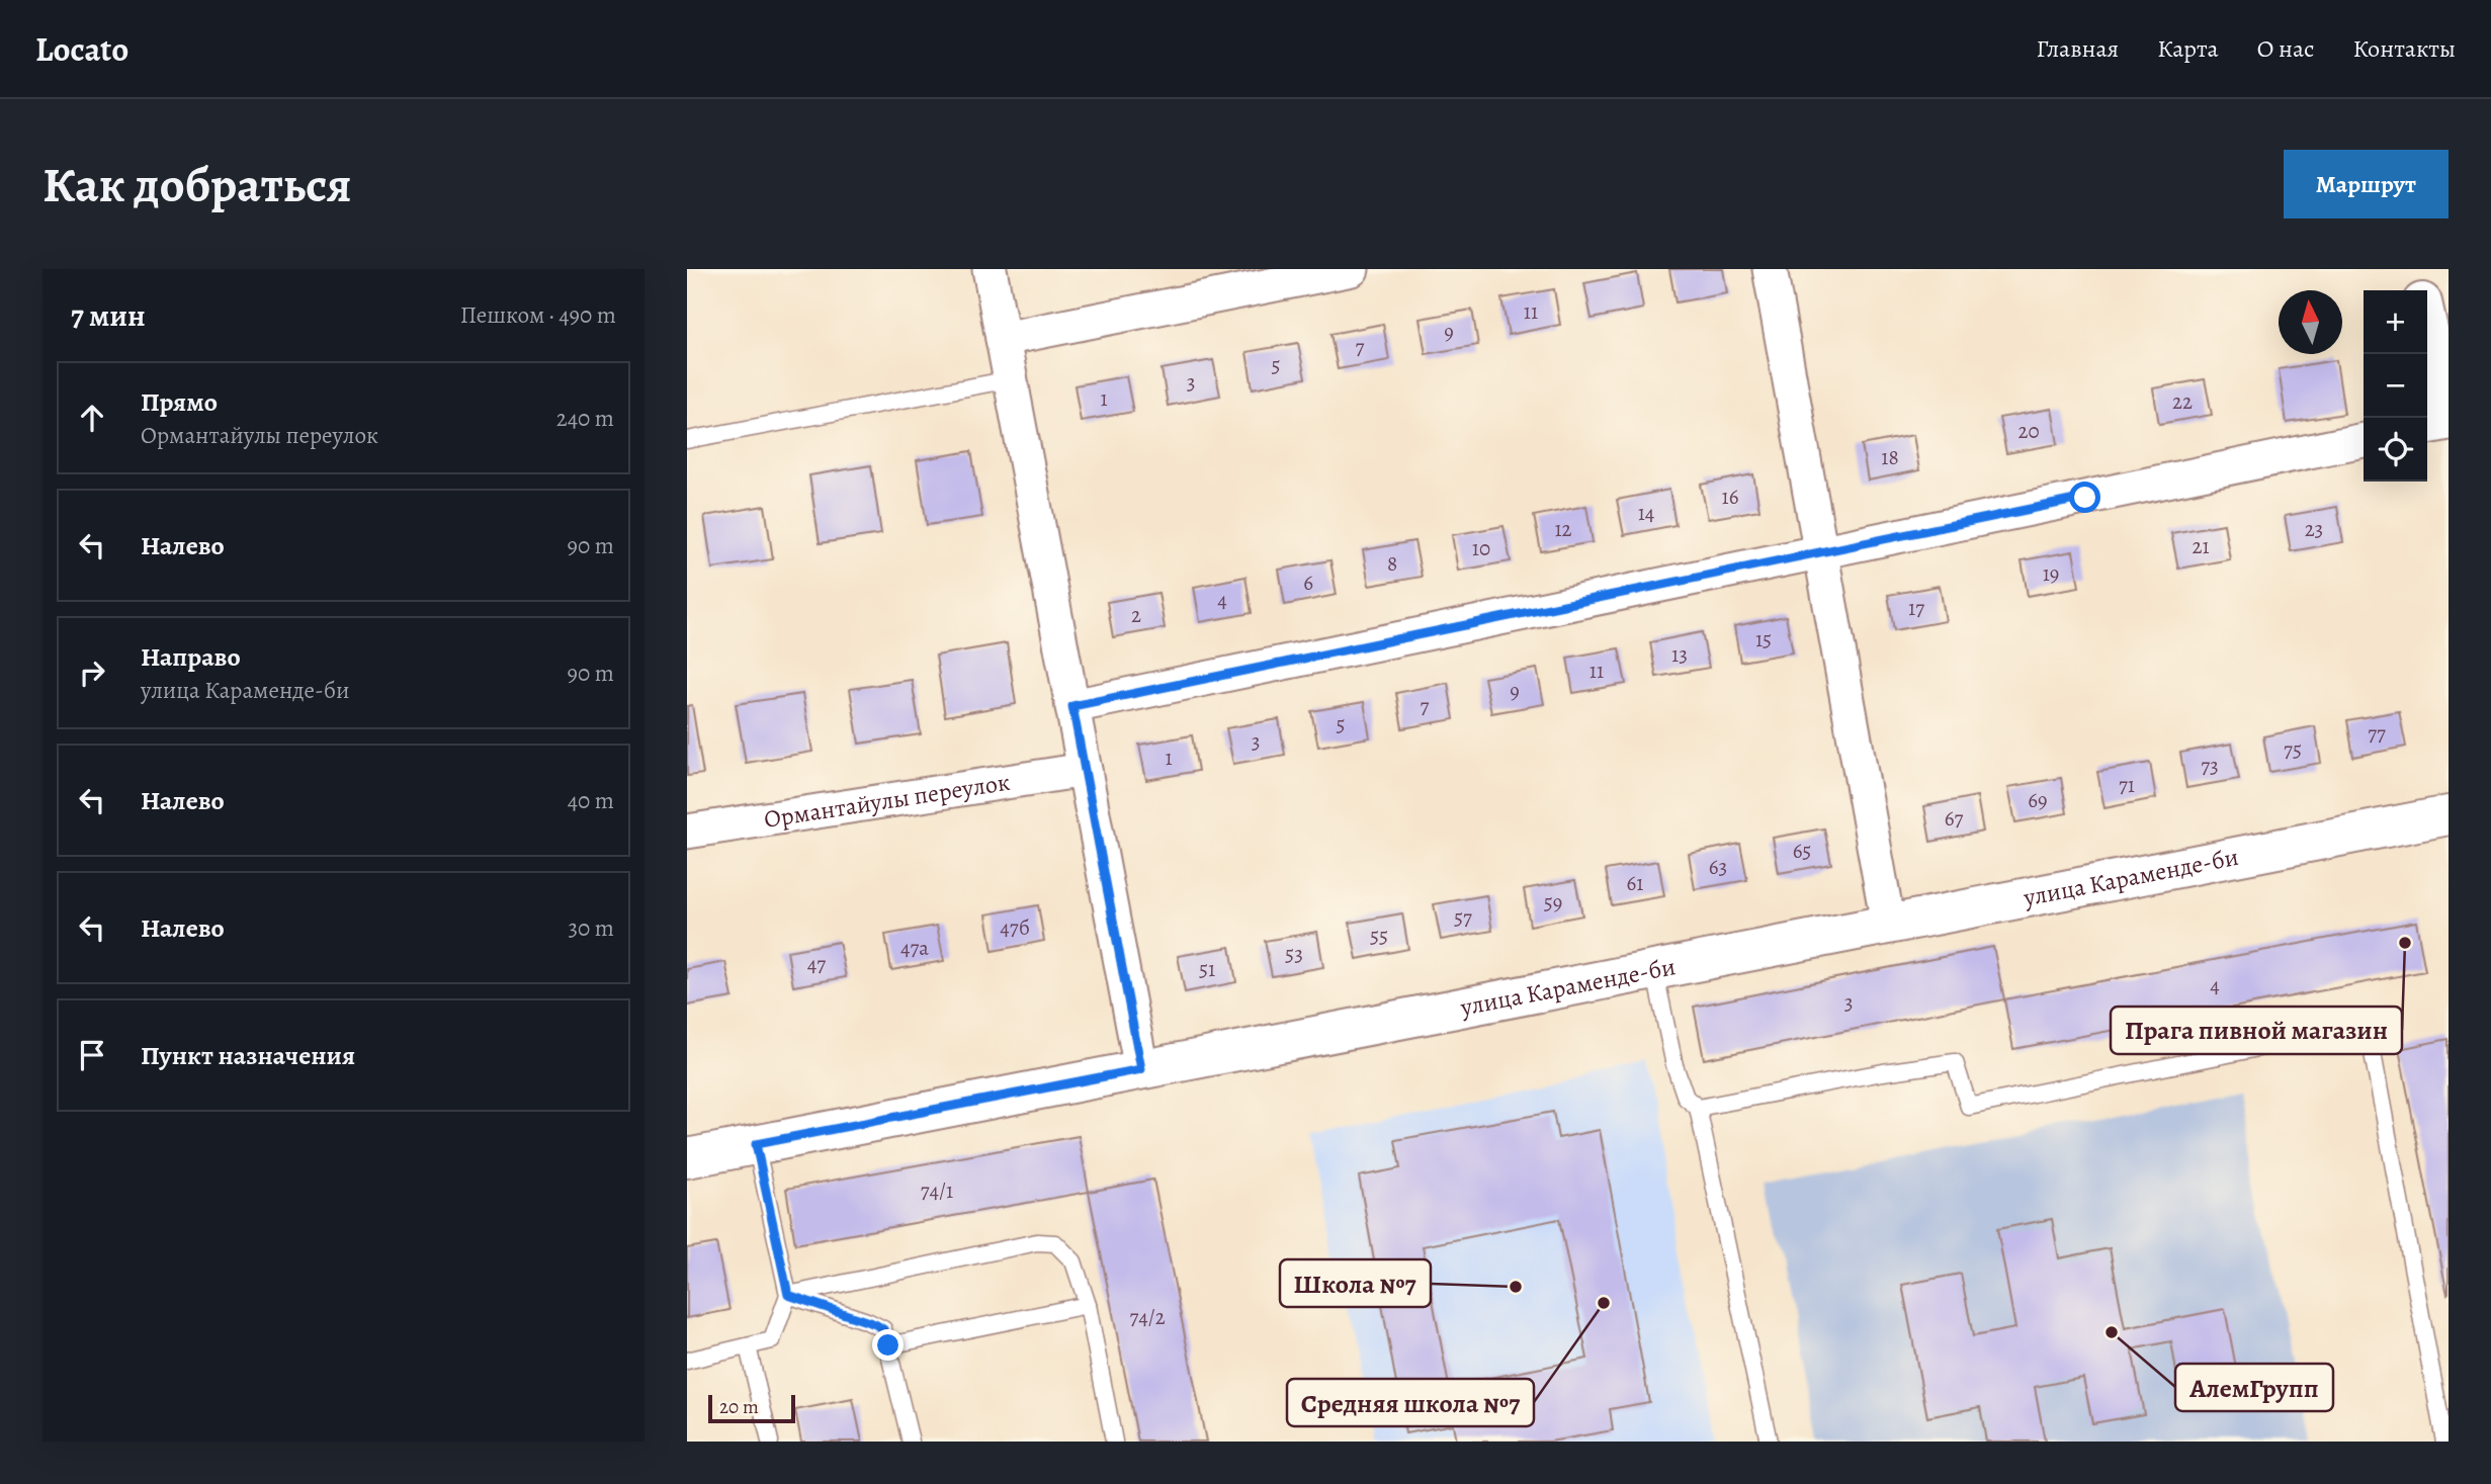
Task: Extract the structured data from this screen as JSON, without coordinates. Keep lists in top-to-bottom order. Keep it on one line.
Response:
{"streets":{"street":["Ормантайулы переулок","улица Караменде-би"]},"places":["Прага пивной магазин","Школа №7","Средняя школа №7","АлемГрупп"],"house_numbers":["11","9","7","5","3","1","22","20","18","16","14","12","23","21","10","8","19","6","4","17","2","15","13","11","9","7","5","77","3","75","1","73","71","69","67","65","63","61","59","57","47б","55","47а","53","47","51","4","3","74/1","74/2"],"scale_bar":"20 m","north":"top","page":{"header":"Locato","nav":["Главная","Карта","О нас","Контакты"],"buttons":"Маршрут","title":"Как добраться","heading":["7 мин","Пешком · 490 m"],"map_buttons":["+","−"],"list":[["Прямо","Ормантайулы переулок","240 m"],["Налево","90 m"],["Направо","улица Караменде-би","90 m"],["Налево","40 m"],["Налево","30 m"],"Пункт назначения"],"scale":"20 m"}}
